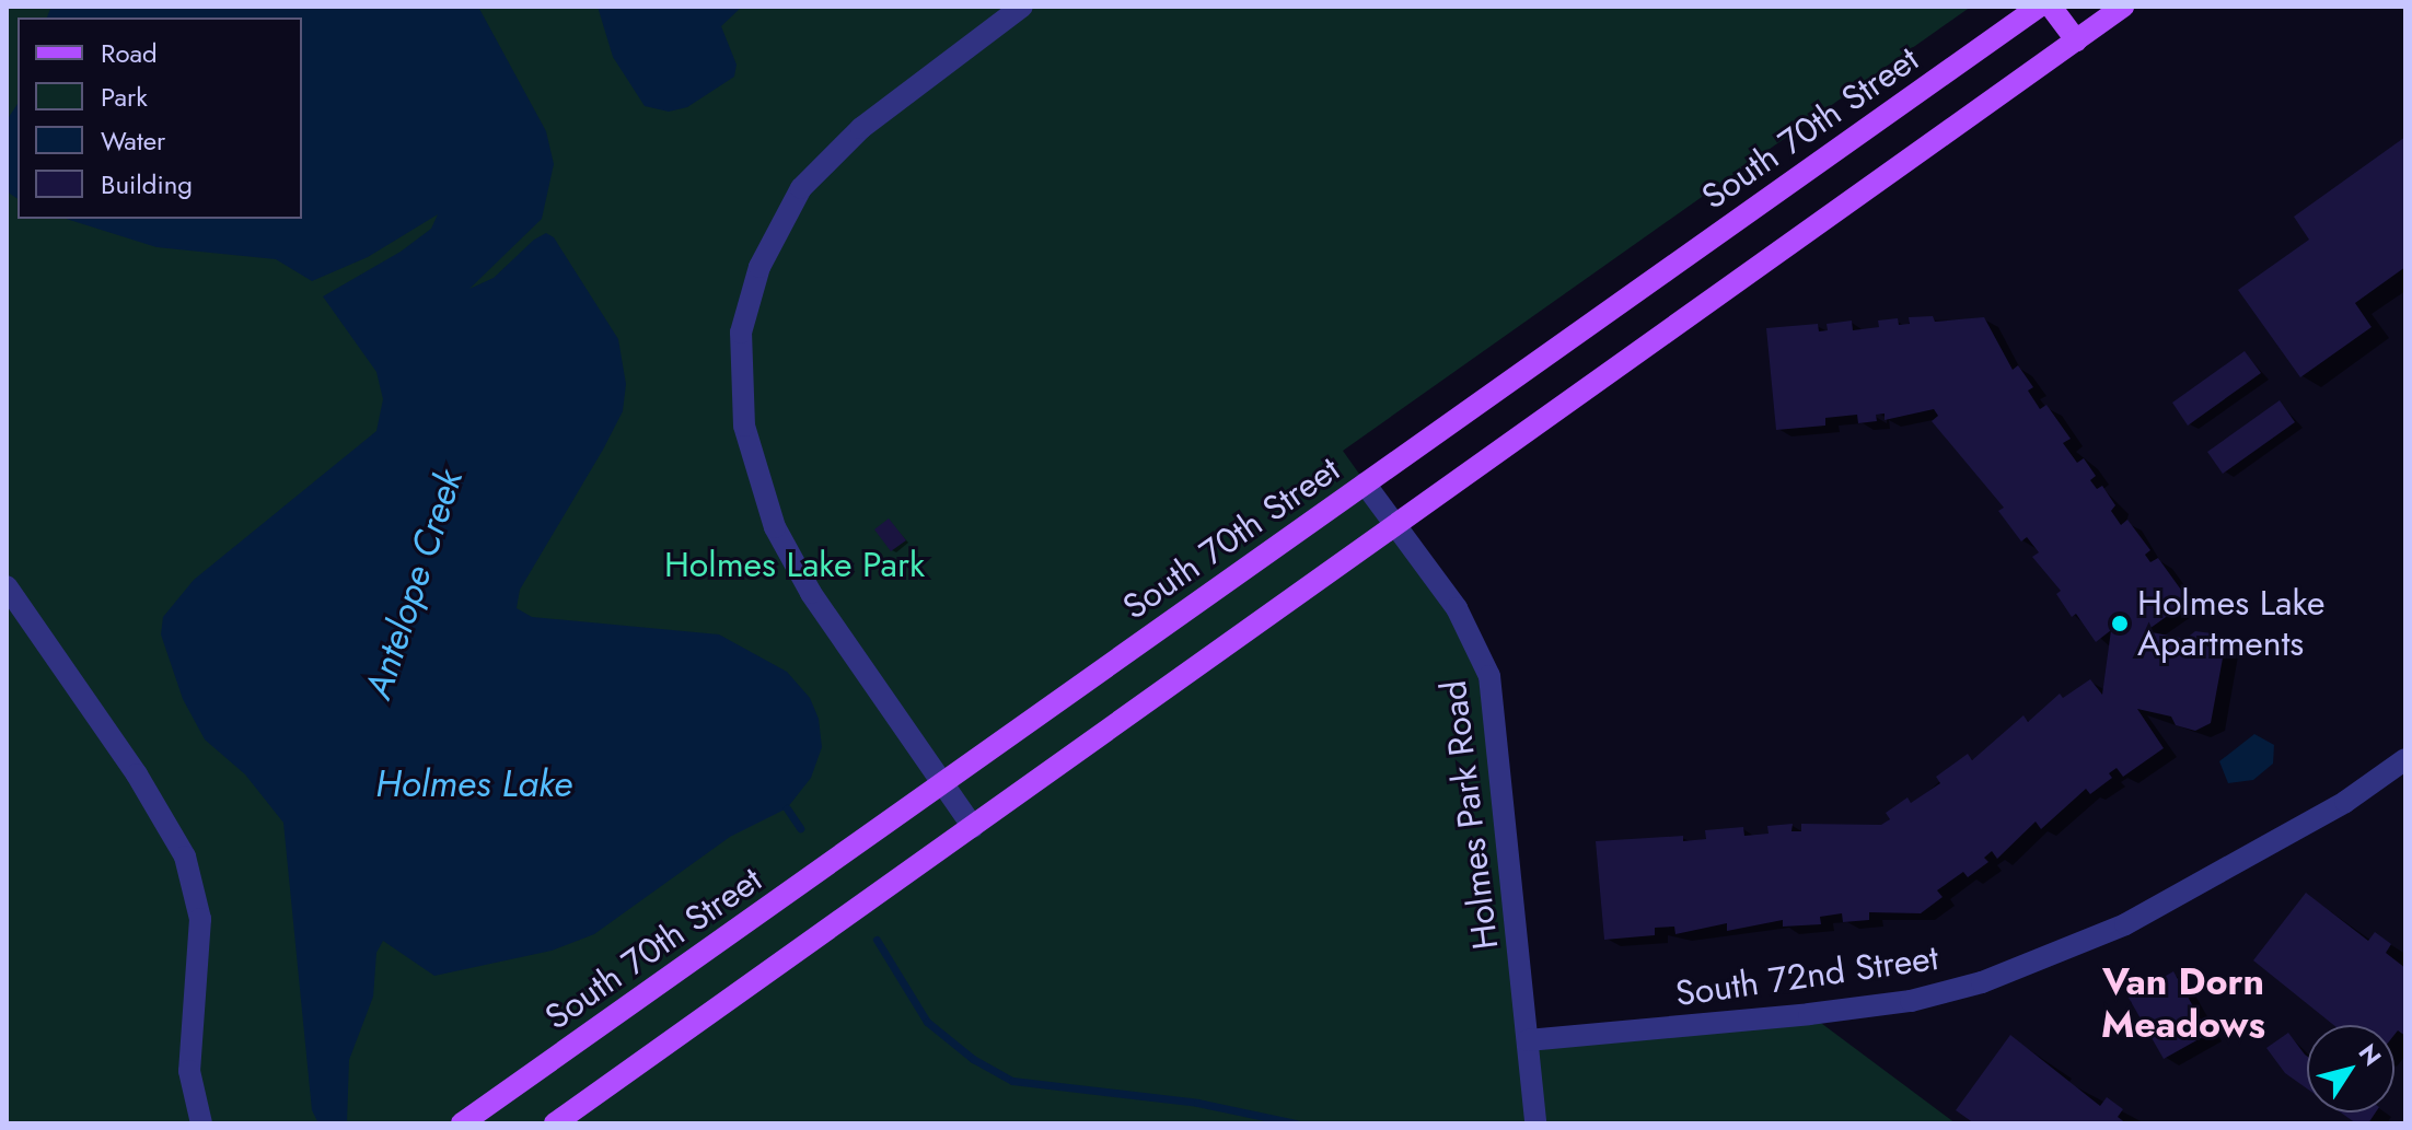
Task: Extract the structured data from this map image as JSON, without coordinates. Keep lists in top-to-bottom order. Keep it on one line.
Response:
{"streets":{"main road":["South 70th Street"],"street":["Holmes Park Road","South 72nd Street"]},"crossings":[["South 70th Street","Holmes Park Road"],["Holmes Park Road","South 72nd Street"]],"districts":["Van Dorn Meadows"],"water":["Antelope Creek","Holmes Lake"],"parks":["Holmes Lake Park"],"places":["Holmes Lake Apartments"],"legend":["Road","Park","Water","Building"],"north":"top right"}
